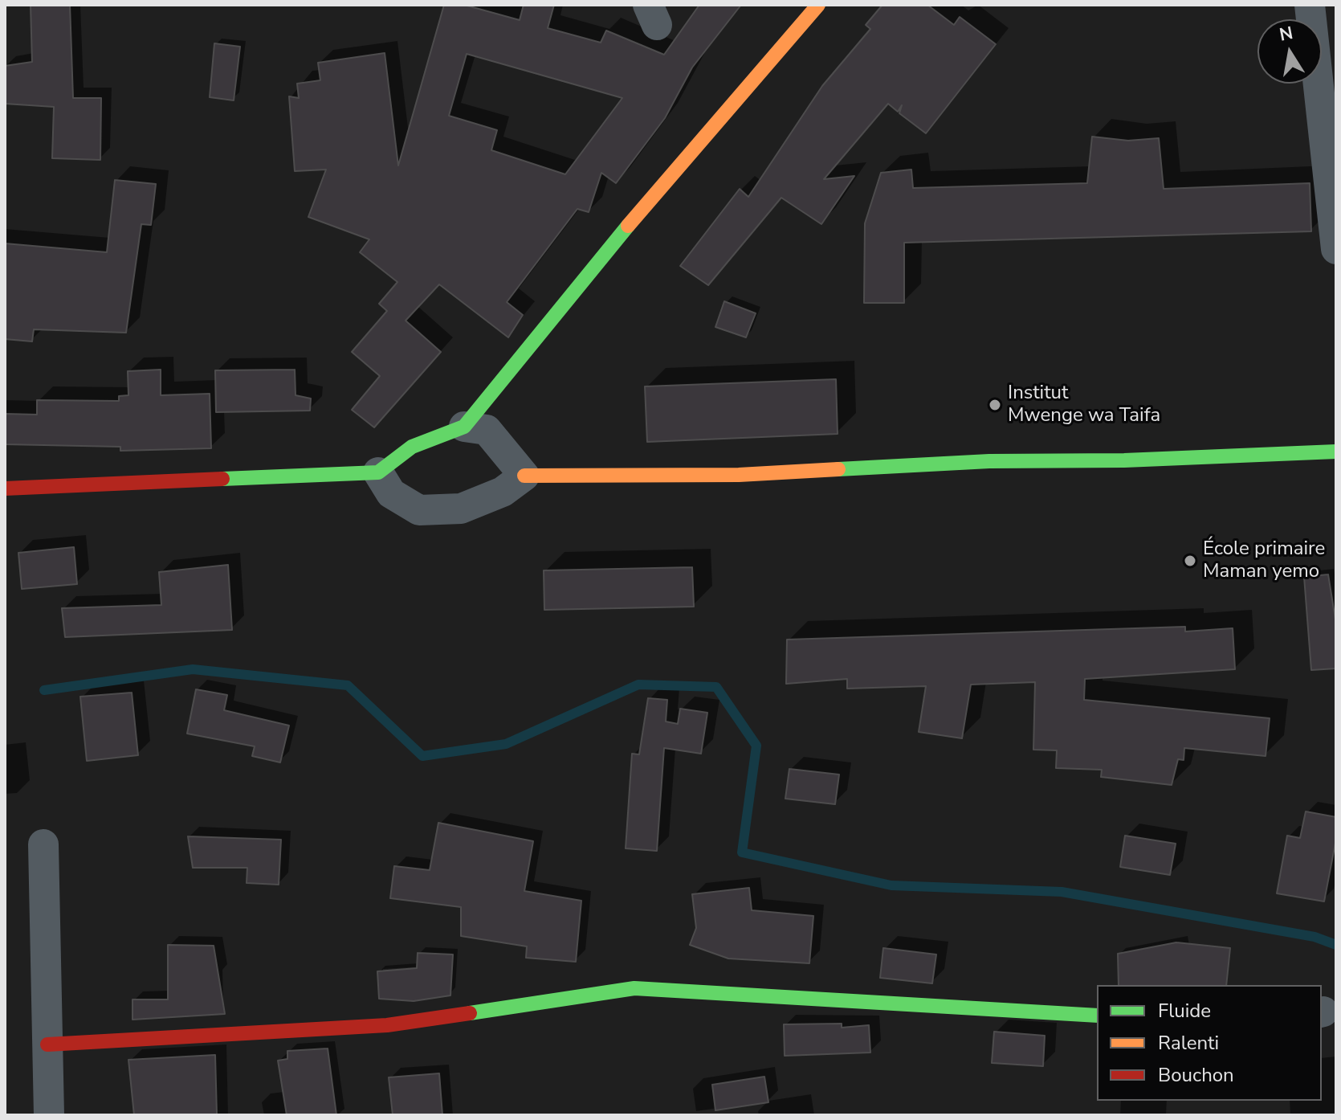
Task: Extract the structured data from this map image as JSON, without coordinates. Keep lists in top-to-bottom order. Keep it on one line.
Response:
{"places":["Institut Mwenge wa Taifa","École primaire Maman yemo"],"legend":["Fluide","Ralenti","Bouchon"],"north":"top"}
